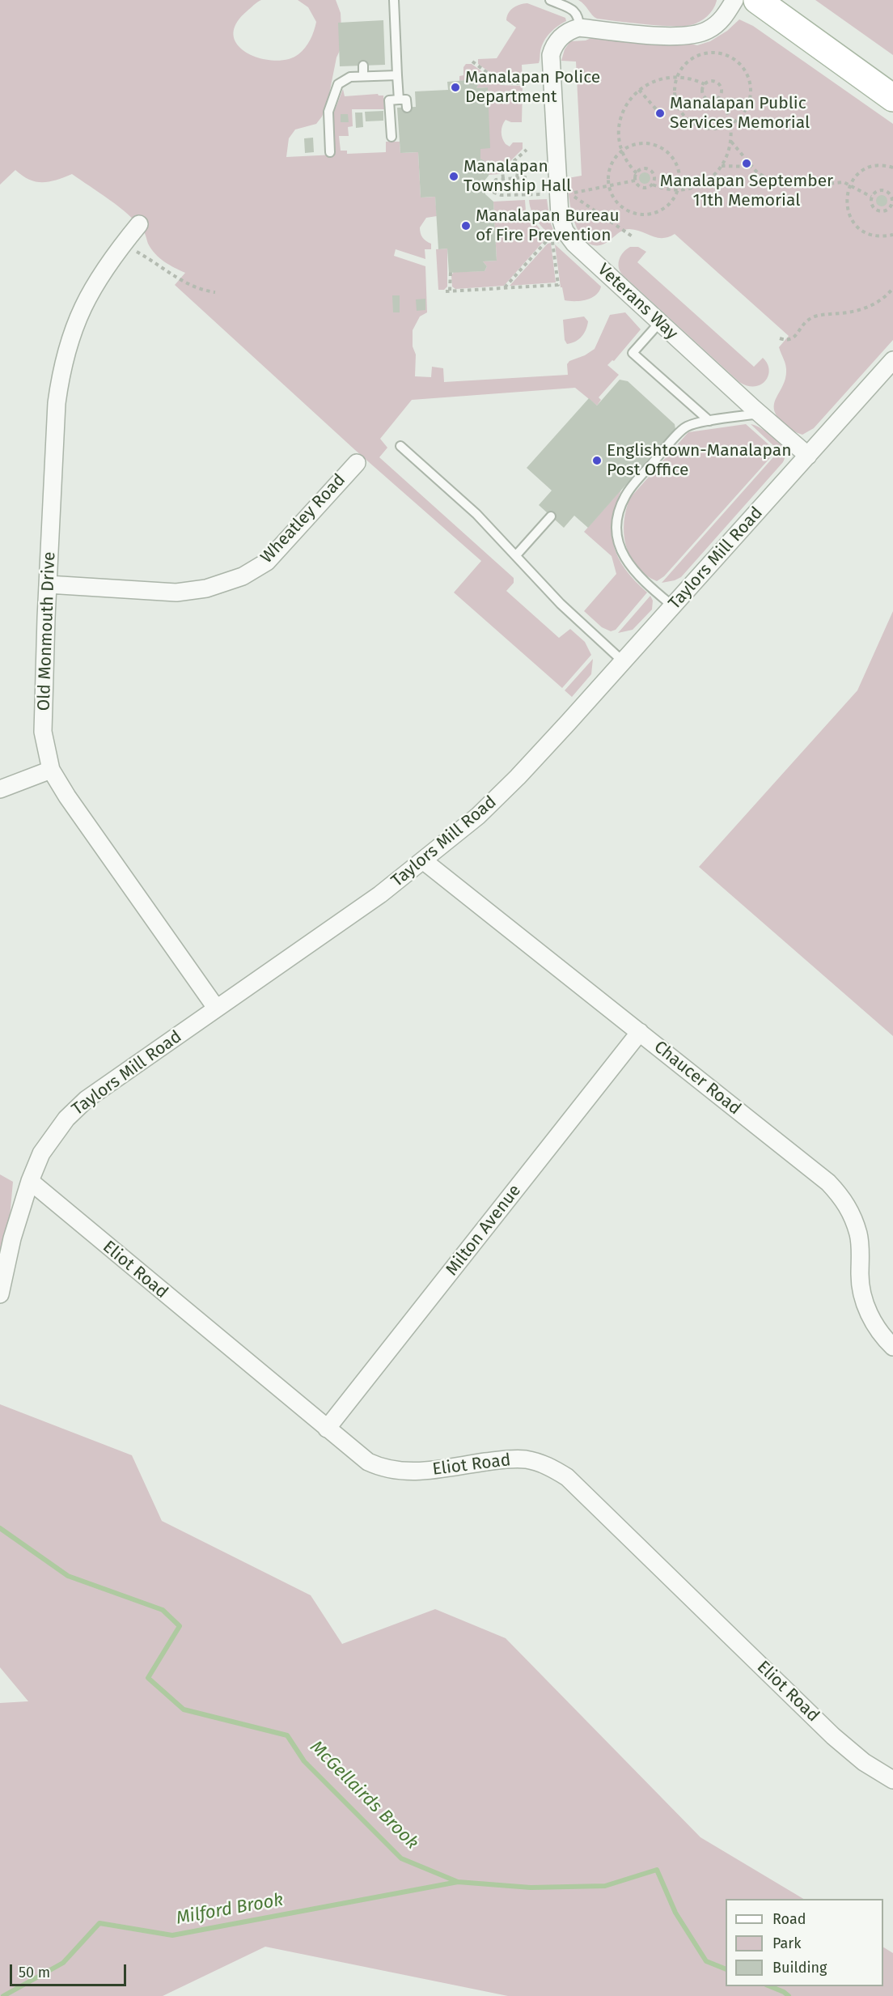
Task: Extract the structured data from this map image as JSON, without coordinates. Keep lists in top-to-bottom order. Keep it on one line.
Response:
{"streets":{"street":["Veterans Way","Wheatley Road","Taylors Mill Road","Old Monmouth Drive","Chaucer Road","Milton Avenue","Eliot Road"]},"crossings":[["Veterans Way","Taylors Mill Road"],["Wheatley Road","Old Monmouth Drive"],["Taylors Mill Road","Old Monmouth Drive"],["Taylors Mill Road","Chaucer Road"],["Taylors Mill Road","Eliot Road"],["Chaucer Road","Milton Avenue"],["Milton Avenue","Eliot Road"]],"water":["McGellairds Brook","Milford Brook"],"places":["Manalapan Police Department","Manalapan Public Services Memorial","Manalapan September 11th Memorial","Manalapan Township Hall","Manalapan Bureau of Fire Prevention","Englishtown-Manalapan Post Office"],"legend":["Road","Park","Building"],"scale_bar":"50 m"}
